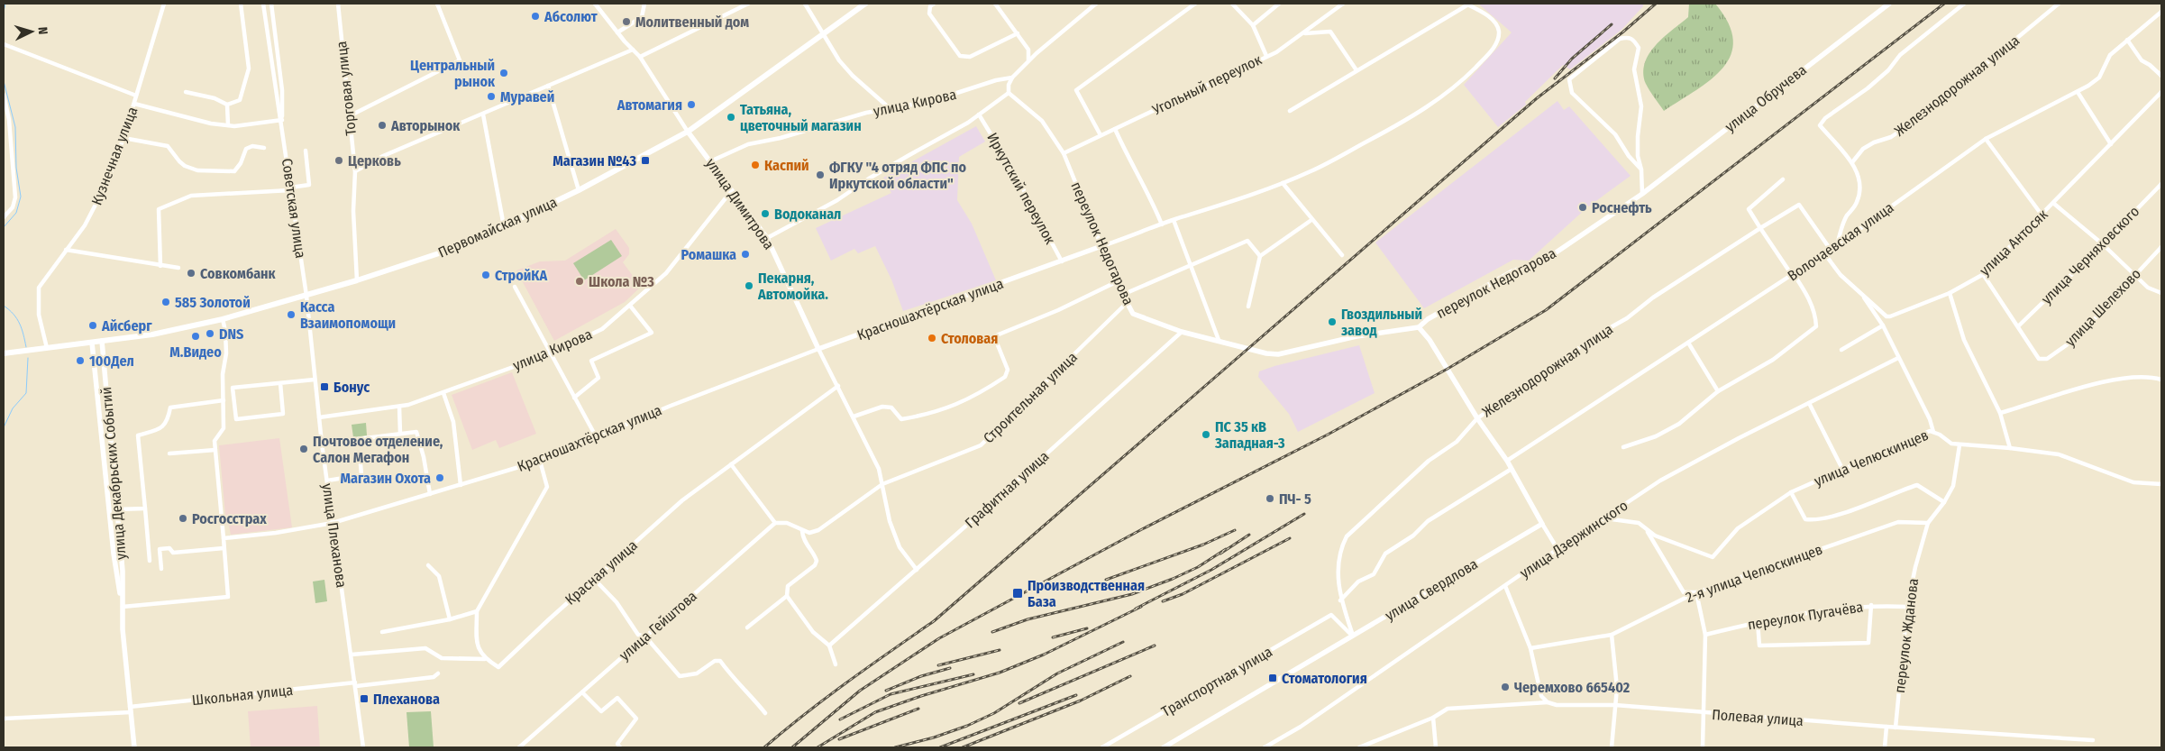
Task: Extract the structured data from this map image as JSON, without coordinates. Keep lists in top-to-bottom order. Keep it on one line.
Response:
{"streets":{"main road":["Первомайская улица"],"street":["Угольный переулок","Железнодорожная улица","Торговая улица","улица Обручева","улица Кирова","Кузнечная улица","Иркутский переулок","улица Димитрова","Советская улица","Волочаевская улица","улица Антосяк","переулок Недогарова","улица Черняховского","улица Шелехово","Красношахтёрская улица","Строительная улица","улица Челюскинцев","улица Декабрьских Событий","Графитная улица","улица Плеханова","улица Дзержинского","Красная улица","2-я улица Челюскинцев","улица Свердлова","переулок Пугачёва","улица Гейштова","переулок Жданова","Транспортная улица","Школьная улица","Полевая улица"]},"crossings":[["Угольный переулок","переулок Недогарова"],["Железнодорожная улица","Волочаевская улица"],["Железнодорожная улица","переулок Недогарова"],["Железнодорожная улица","улица Свердлова"],["Железнодорожная улица","Транспортная улица"],["Торговая улица","Первомайская улица"],["улица Обручева","переулок Недогарова"],["улица Кирова","улица Димитрова"],["улица Кирова","улица Плеханова"],["Кузнечная улица","Первомайская улица"],["Иркутский переулок","Красношахтёрская улица"],["улица Димитрова","Первомайская улица"],["улица Димитрова","Красношахтёрская улица"],["улица Димитрова","Строительная улица"],["улица Димитрова","Графитная улица"],["улица Димитрова","Красная улица"],["Советская улица","Первомайская улица"],["Советская улица","улица Плеханова"],["Первомайская улица","улица Декабрьских Событий"],["Первомайская улица","улица Плеханова"],["Волочаевская улица","улица Антосяк"],["переулок Недогарова","Красношахтёрская улица"],["переулок Недогарова","Строительная улица"],["переулок Недогарова","Графитная улица"],["улица Черняховского","улица Шелехово"],["Красношахтёрская улица","улица Плеханова"],["улица Челюскинцев","улица Дзержинского"],["улица Челюскинцев","переулок Жданова"],["улица Декабрьских Событий","Школьная улица"],["улица Плеханова","Школьная улица"],["2-я улица Челюскинцев","переулок Жданова"],["улица Свердлова","Транспортная улица"],["переулок Пугачёва","переулок Жданова"],["переулок Жданова","Полевая улица"]],"places":{"other":["Абсолют","Молитвенный дом","Центральный рынок","Муравей","Автомагия","Татьяна, цветочный магазин","Авторынок","Церковь","Каспий","ФГКУ \"4 отряд ФПС по Иркутской области\"","Роснефть","Водоканал","Ромашка","Совкомбанк","СтройКА","Школа №3","Пекарня, Автомойка.","585 Золотой","Касса Взаимопомощи","Гвоздильный завод","Айсберг","DNS","М.Видео","Столовая","100Дел","ПС 35 кВ Западная-3","Почтовое отделение, Салон Мегафон","Магазин Охота","ПЧ- 5","Росгосстрах","Черемхово 665402"],"transit":["Магазин №43","Бонус","Производственная База","Стоматология","Плеханова"]},"north":"right"}
